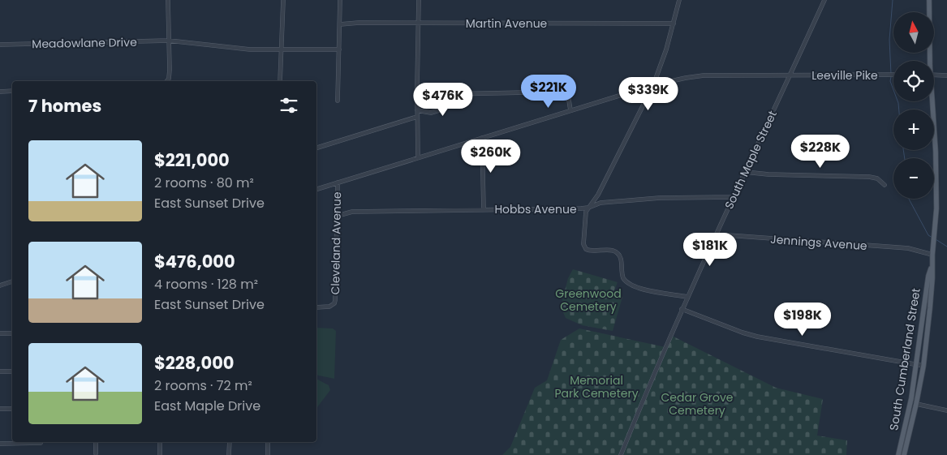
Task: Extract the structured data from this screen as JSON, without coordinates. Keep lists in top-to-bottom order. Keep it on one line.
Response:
{"streets":{"main road":["South Cumberland Street"],"street":["Martin Avenue","Meadowlane Drive","Leeville Pike","South Maple Street","Hobbs Avenue","Jennings Avenue","Cleveland Avenue"]},"crossings":[["Leeville Pike","South Maple Street"],["Leeville Pike","Cleveland Avenue"],["South Maple Street","Hobbs Avenue"],["South Maple Street","Jennings Avenue"],["Hobbs Avenue","Cleveland Avenue"],["Jennings Avenue","South Cumberland Street"]],"parks":["Greenwood Cemetery","Memorial Park Cemetery","Cedar Grove Cemetery"],"north":"top","page":{"map_buttons":["+","−"],"price":["$221K","$339K","$476K","$228K","$260K","$181K","$198K"],"heading":"7 homes","list":[{"name":"$221,000","note":"2 rooms · 80 m² · East Sunset Drive"},{"name":"$476,000","note":"4 rooms · 128 m² · East Sunset Drive"},{"name":"$228,000","note":"2 rooms · 72 m² · East Maple Drive"}]}}
